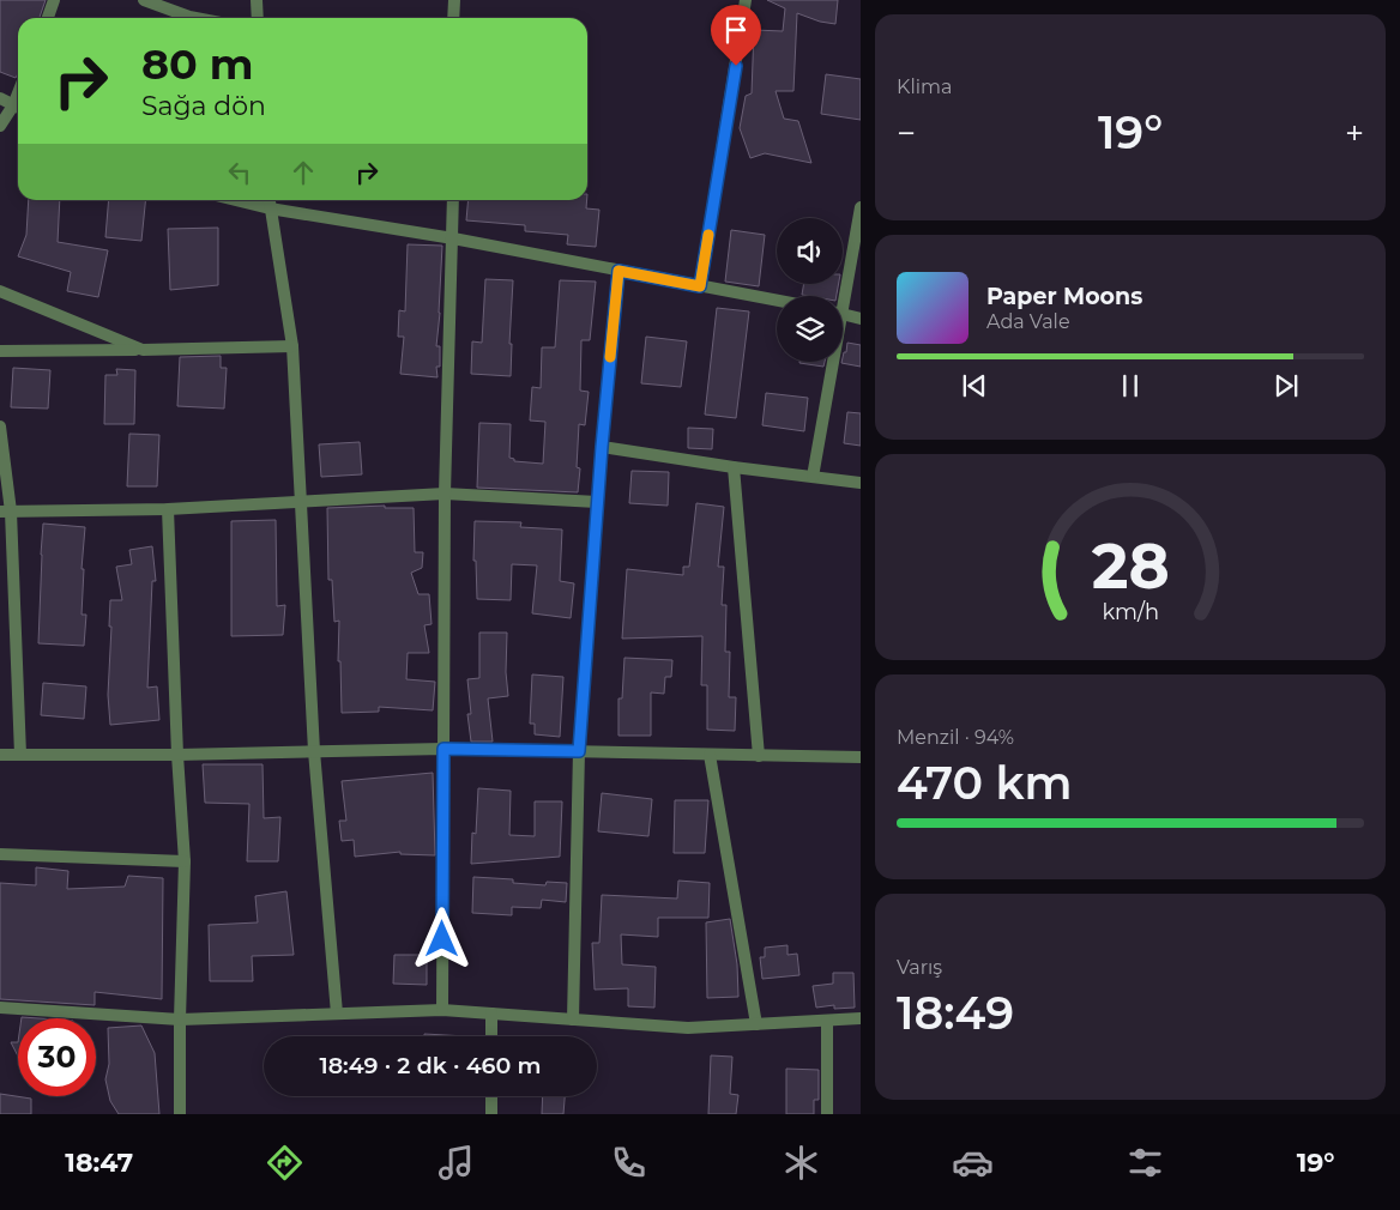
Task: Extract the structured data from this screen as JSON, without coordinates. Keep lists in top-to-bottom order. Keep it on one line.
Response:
{"page":{"tile":["Klima",["Menzil · 94%","470 km"],["Varış","18:49"]],"turn":["80 m","Sağa dön"],"heat":["−","19°","+"],"song":["Paper Moons","Ada Vale"],"limit":"30","trip":"18:49 · 2 dk · 460 m","tabs":["18:47","19°"],"gauge":["28","km/h"]}}
